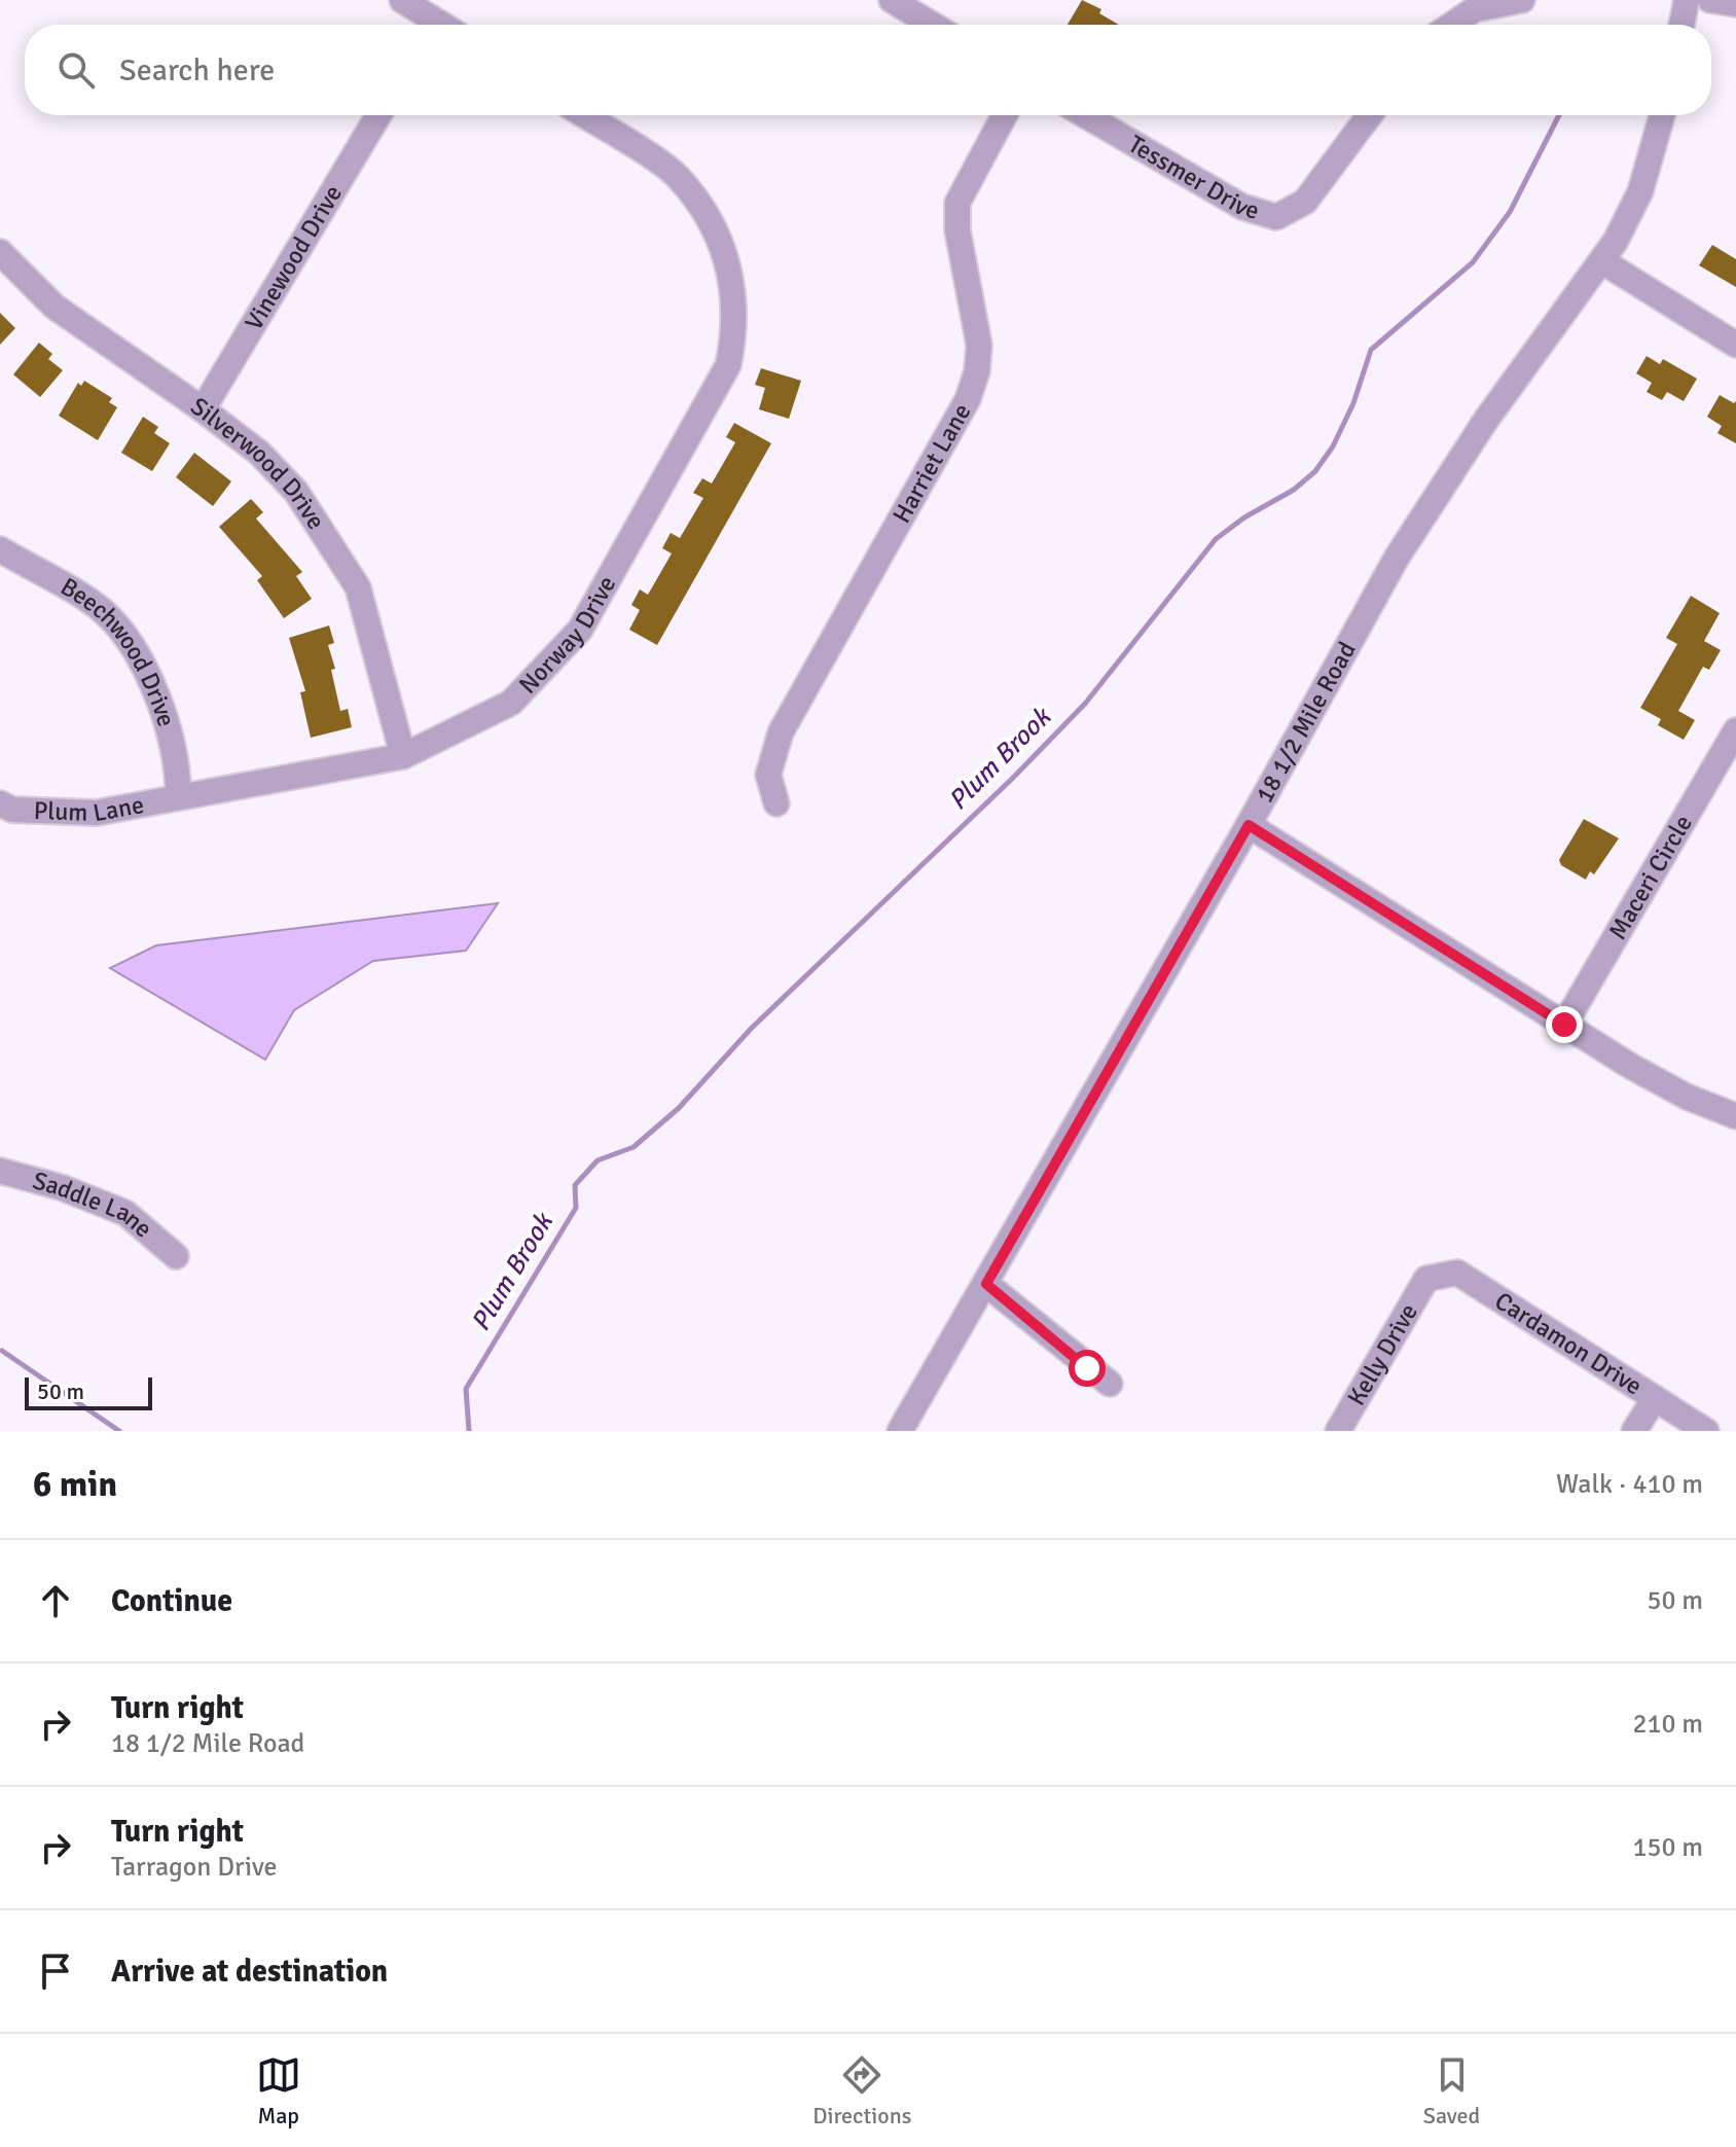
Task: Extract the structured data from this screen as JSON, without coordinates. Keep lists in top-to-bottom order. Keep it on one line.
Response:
{"streets":{"street":["Tessmer Drive","Vinewood Drive","Harriet Lane","Silverwood Drive","Norway Drive","Beechwood Drive","18 1/2 Mile Road","Plum Lane","Maceri Circle","Saddle Lane","Cardamon Drive","Kelly Drive"]},"crossings":[["Vinewood Drive","Silverwood Drive"],["Silverwood Drive","Norway Drive"],["Norway Drive","Beechwood Drive"],["Norway Drive","Plum Lane"],["Beechwood Drive","Plum Lane"],["Cardamon Drive","Kelly Drive"]],"water":["Plum Brook"],"scale_bar":"50 m","page":{"search":"Search here","scale":"50 m","heading":["6 min","Walk · 410 m"],"list":[["Continue","50 m"],["Turn right","18 1/2 Mile Road","210 m"],["Turn right","Tarragon Drive","150 m"],"Arrive at destination"],"nav":["Map","Directions","Saved"]}}
